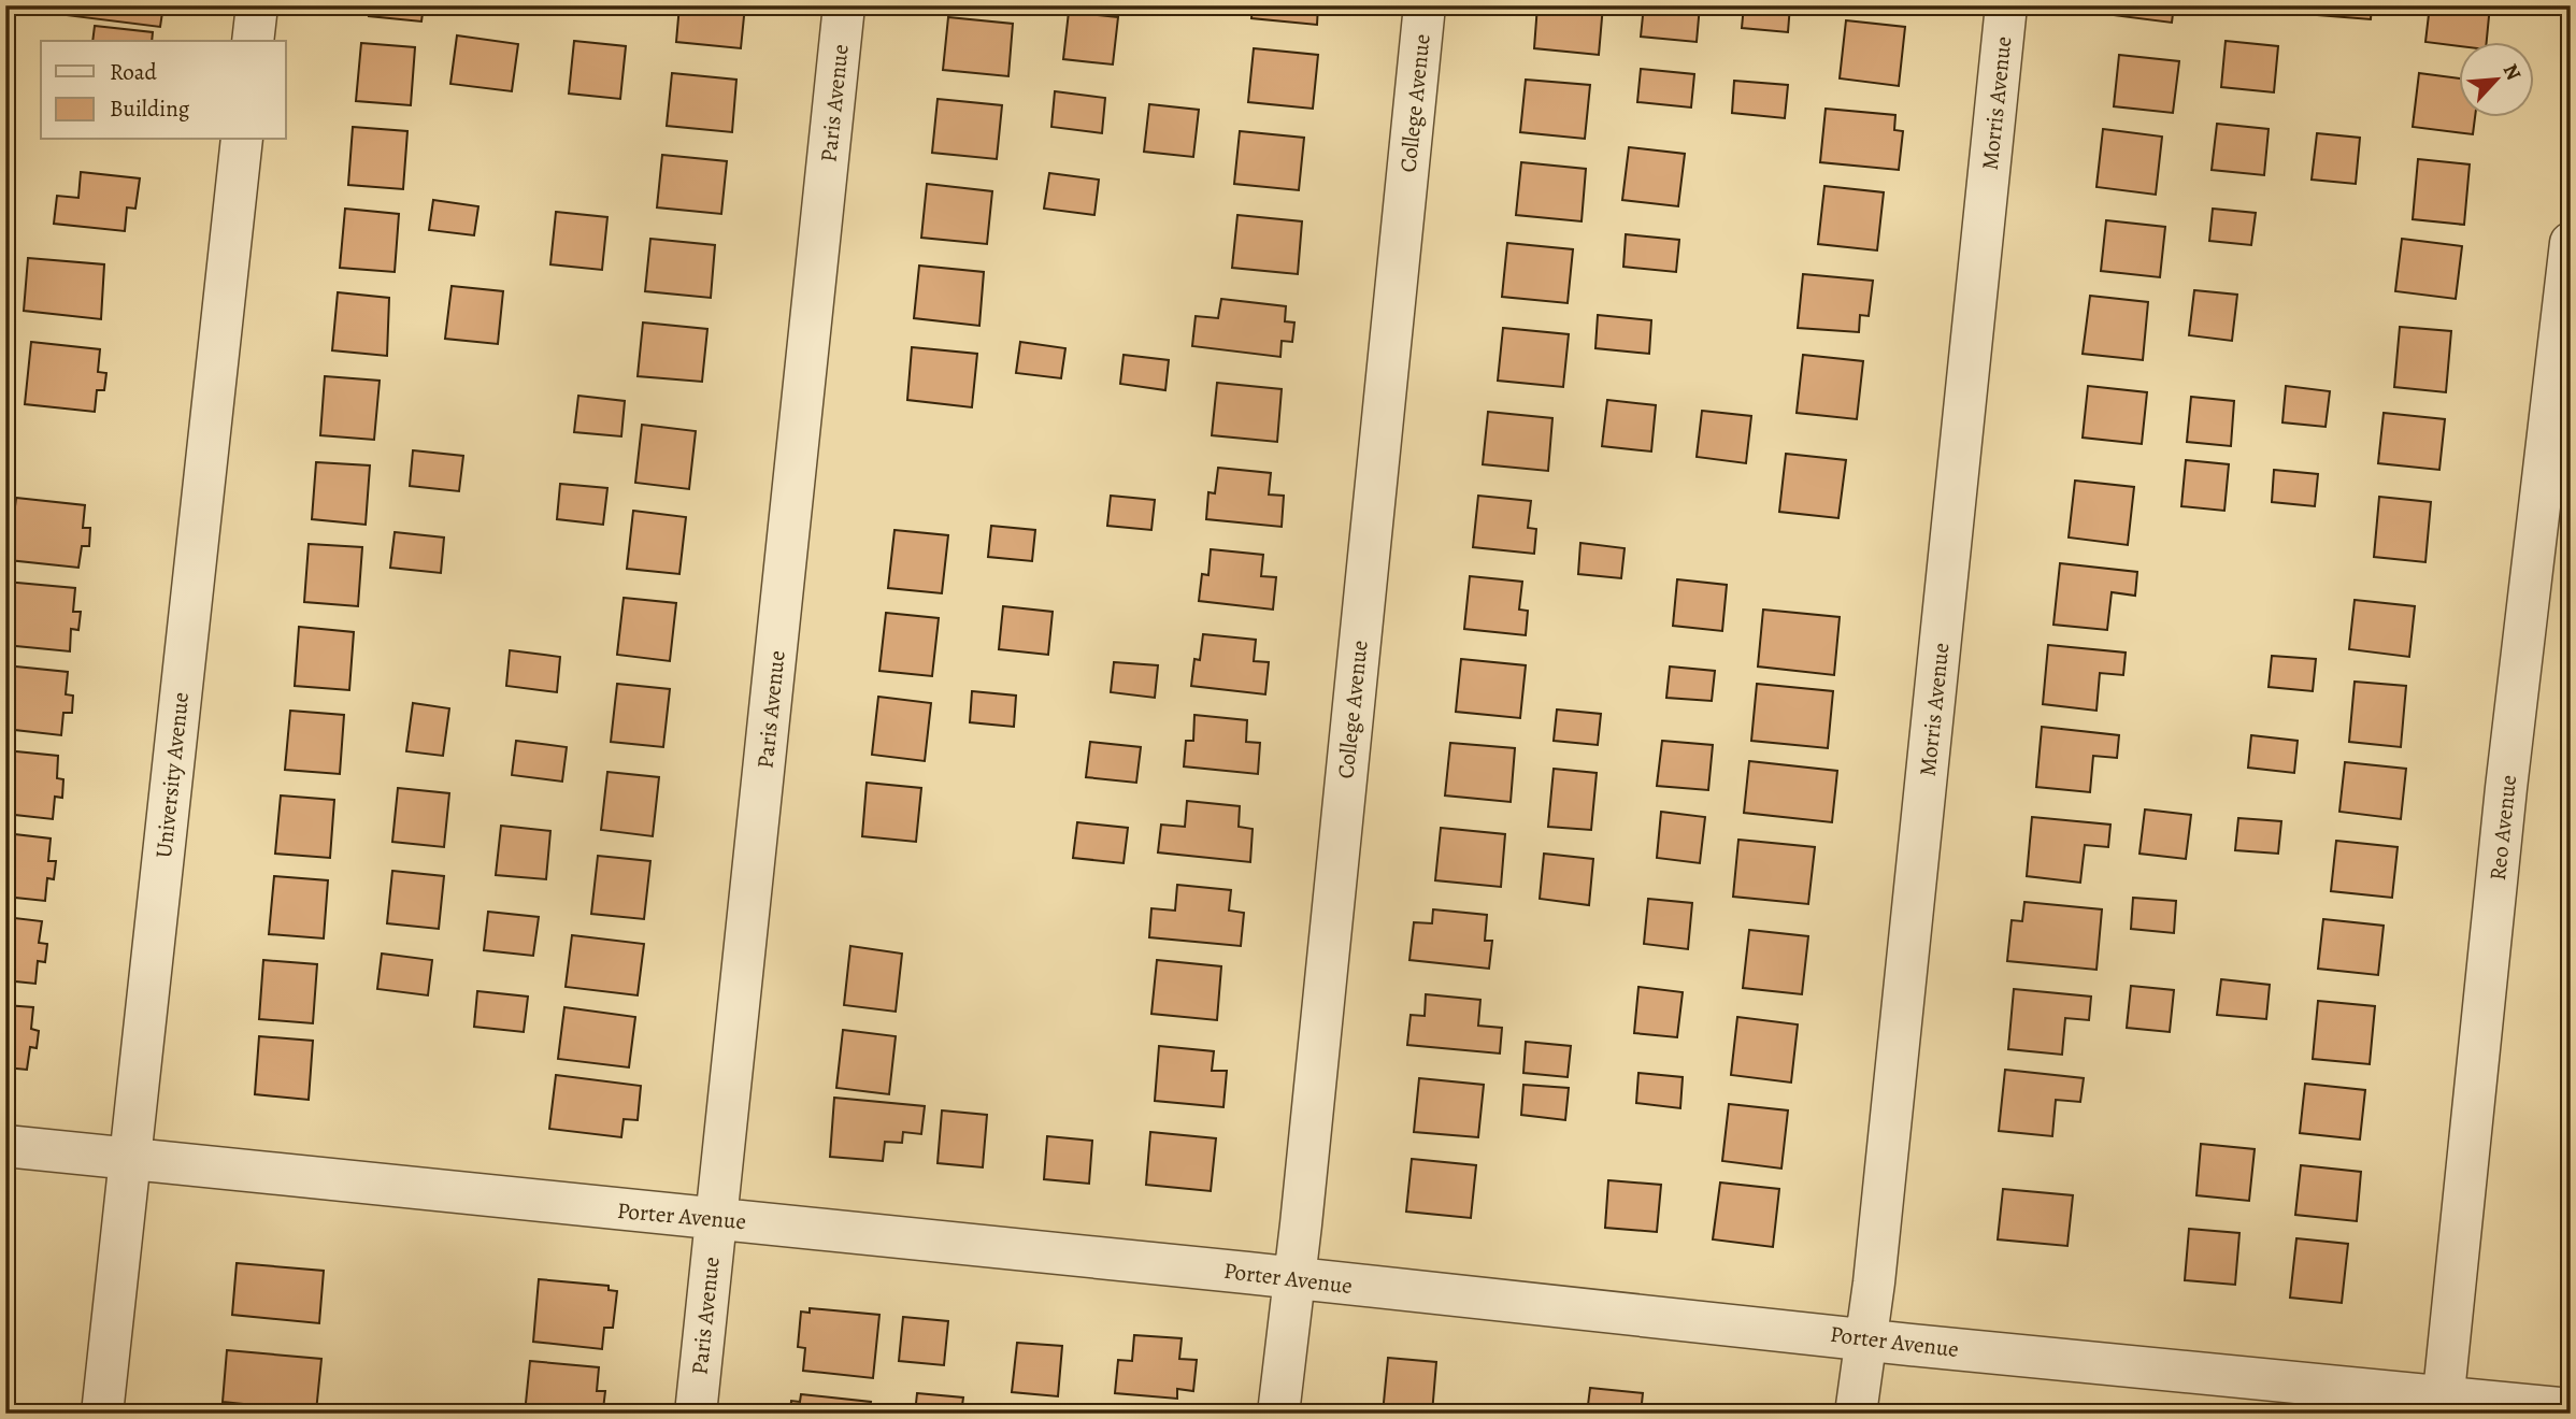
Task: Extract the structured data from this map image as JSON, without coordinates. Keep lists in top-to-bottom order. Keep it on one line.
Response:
{"streets":{"street":["Paris Avenue","College Avenue","Morris Avenue","University Avenue","Reo Avenue","Porter Avenue"]},"crossings":[["Paris Avenue","Porter Avenue"],["College Avenue","Porter Avenue"],["Morris Avenue","Porter Avenue"],["University Avenue","Porter Avenue"],["Reo Avenue","Porter Avenue"]],"legend":["Road","Building"],"north":"top right"}
